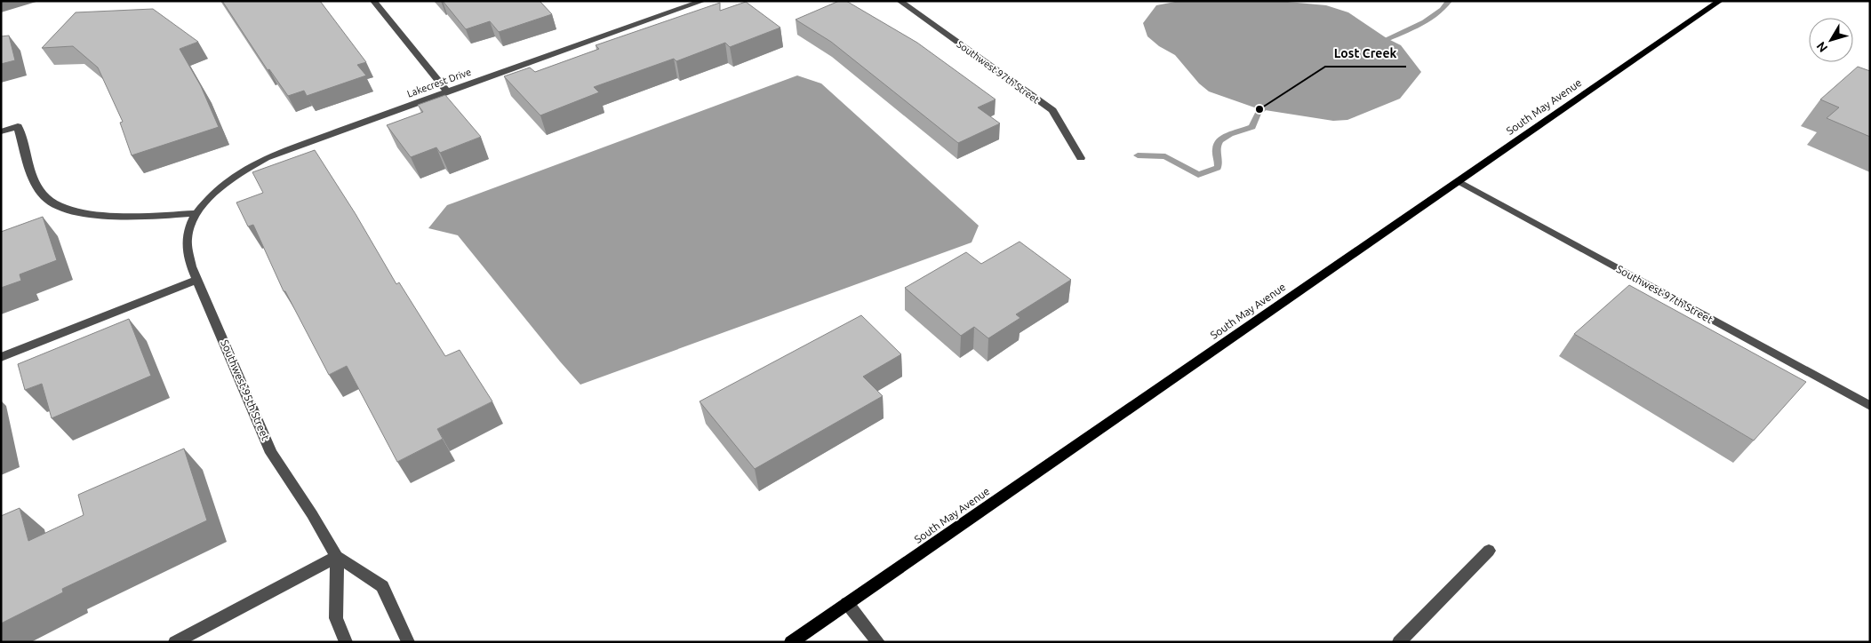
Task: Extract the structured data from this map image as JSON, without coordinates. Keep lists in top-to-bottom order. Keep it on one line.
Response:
{"streets":{"main road":["South May Avenue"],"street":["Southwest 97th Street","Lakecrest Drive","Southwest 95th Street"]},"crossings":[["Southwest 97th Street","South May Avenue"],["Lakecrest Drive","Southwest 95th Street"]],"places":["Lost Creek"],"north":"bottom left"}
